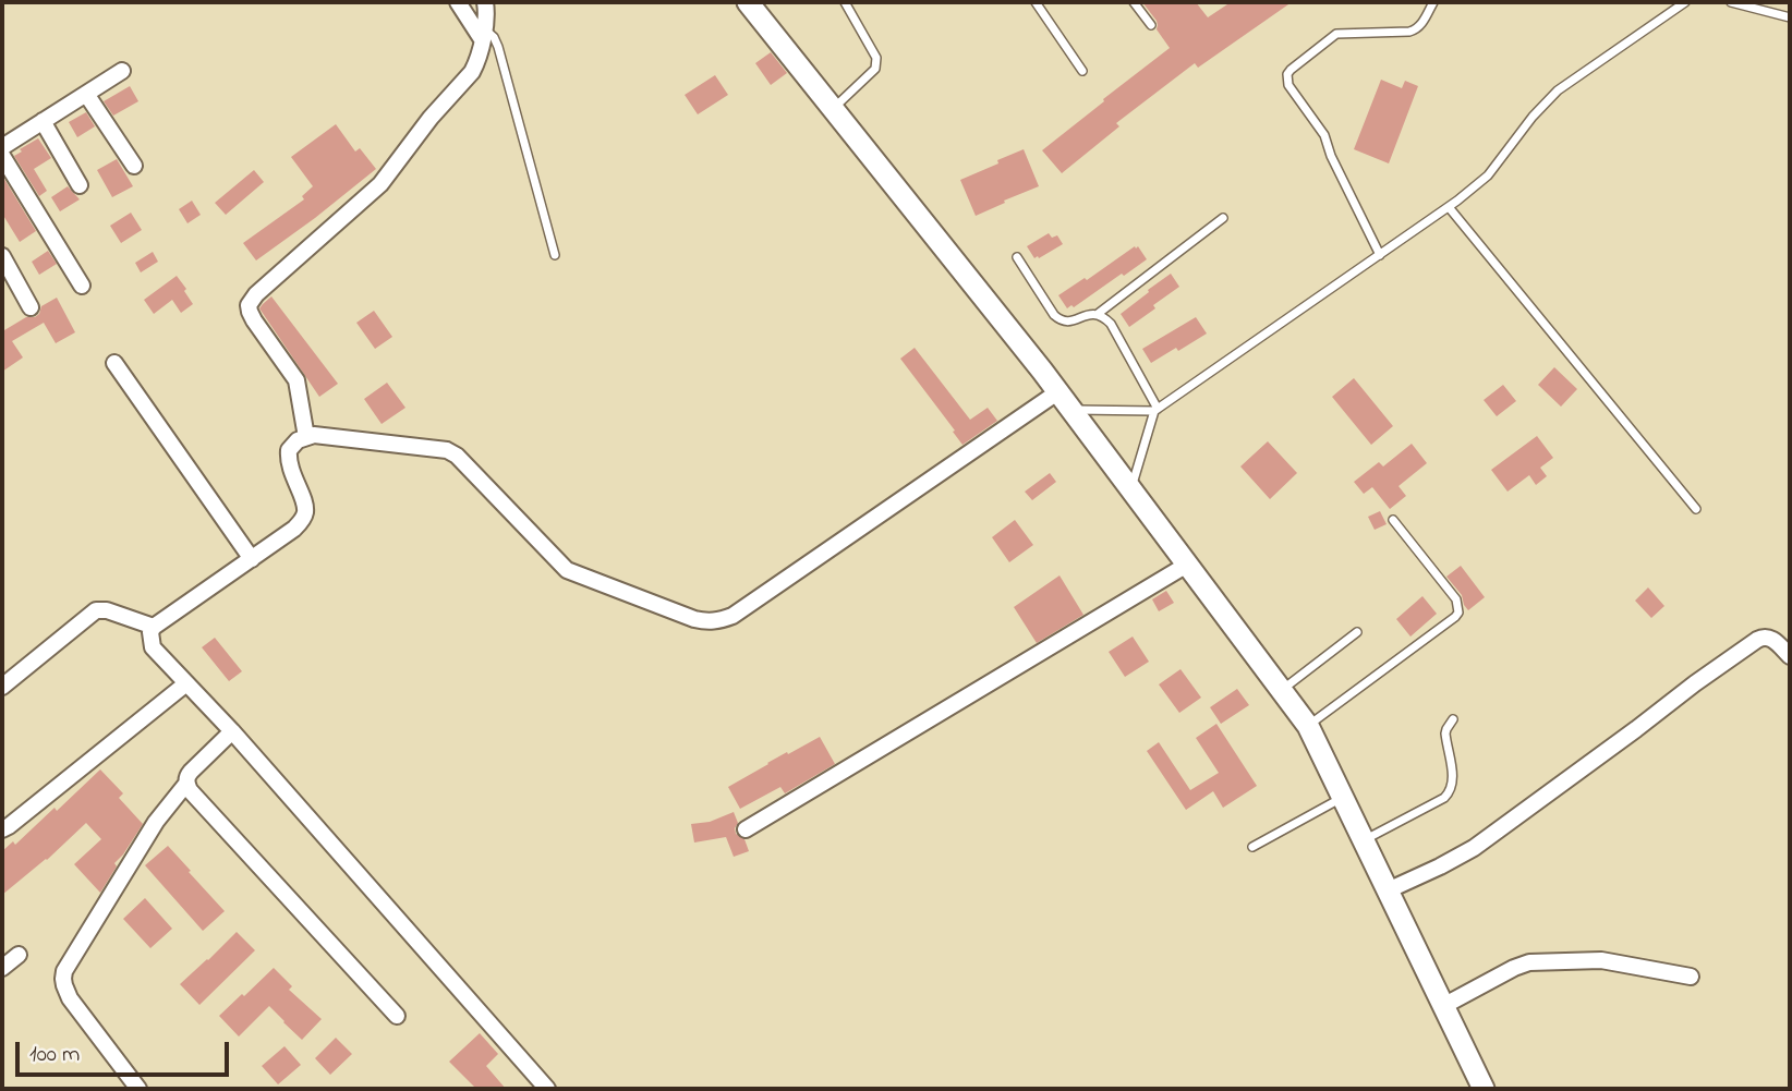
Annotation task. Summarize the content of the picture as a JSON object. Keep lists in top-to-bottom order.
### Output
{
  "scale_bar": "100 m"
}
